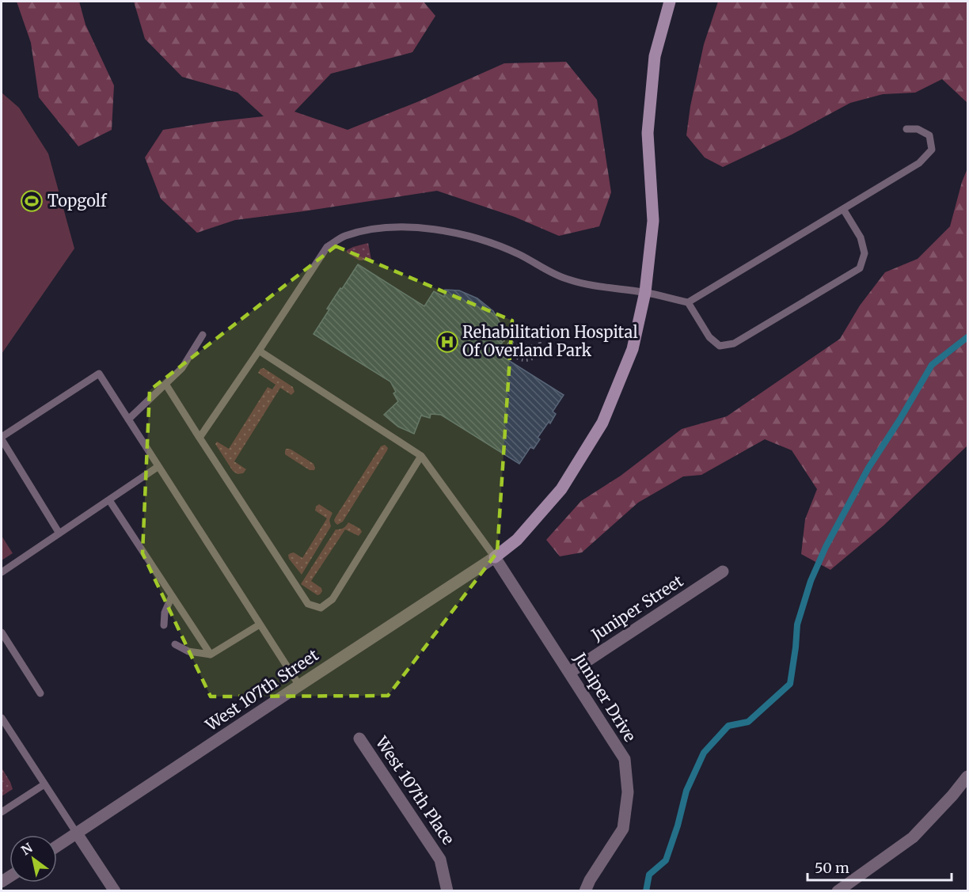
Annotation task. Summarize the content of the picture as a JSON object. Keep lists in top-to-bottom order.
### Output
{
  "streets": {
    "street": [
      "Juniper Street",
      "West 107th Street",
      "Juniper Drive",
      "West 107th Place"
    ]
  },
  "crossings": [
    ["Juniper Street", "Juniper Drive"],
    ["West 107th Street", "Juniper Drive"]
  ],
  "places": {
    "sports": ["Topgolf"],
    "hospital": ["Rehabilitation Hospital Of Overland Park"]
  },
  "scale_bar": "50 m",
  "north": "top left"
}
